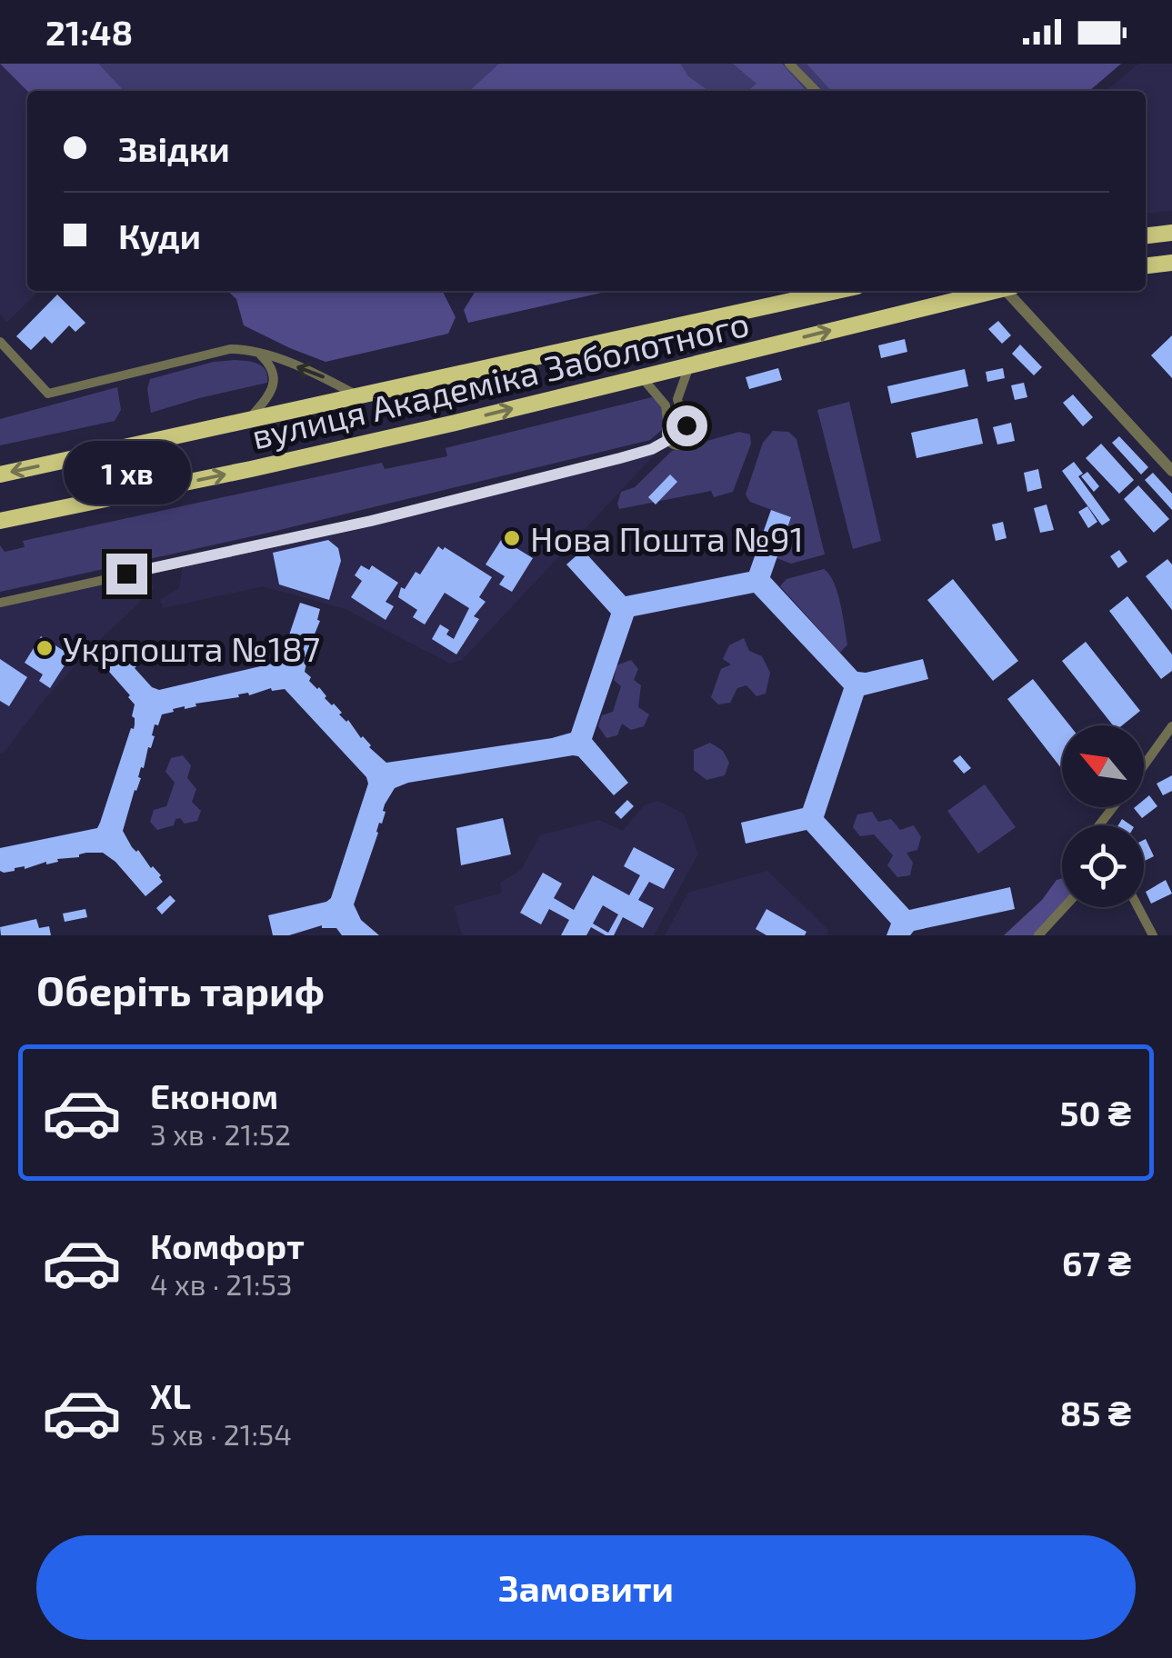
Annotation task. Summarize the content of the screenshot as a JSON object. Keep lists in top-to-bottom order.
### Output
{
  "streets": {
    "highway": ["вулиця Академіка Заболотного"]
  },
  "places": ["Нова Пошта №91", "Укрпошта №187"],
  "north": "top left",
  "page": {
    "status": "21:48",
    "banner": ["Звідки", "Куди"],
    "bubble": "1 хв",
    "heading": "Оберіть тариф",
    "list": [
      {
        "name": "Економ",
        "note": "3 хв · 21:52",
        "value": "50 ₴"
      },
      {
        "name": "Комфорт",
        "note": "4 хв · 21:53",
        "value": "67 ₴"
      },
      {
        "name": "XL",
        "note": "5 хв · 21:54",
        "value": "85 ₴"
      }
    ],
    "buttons": "Замовити"
  }
}
